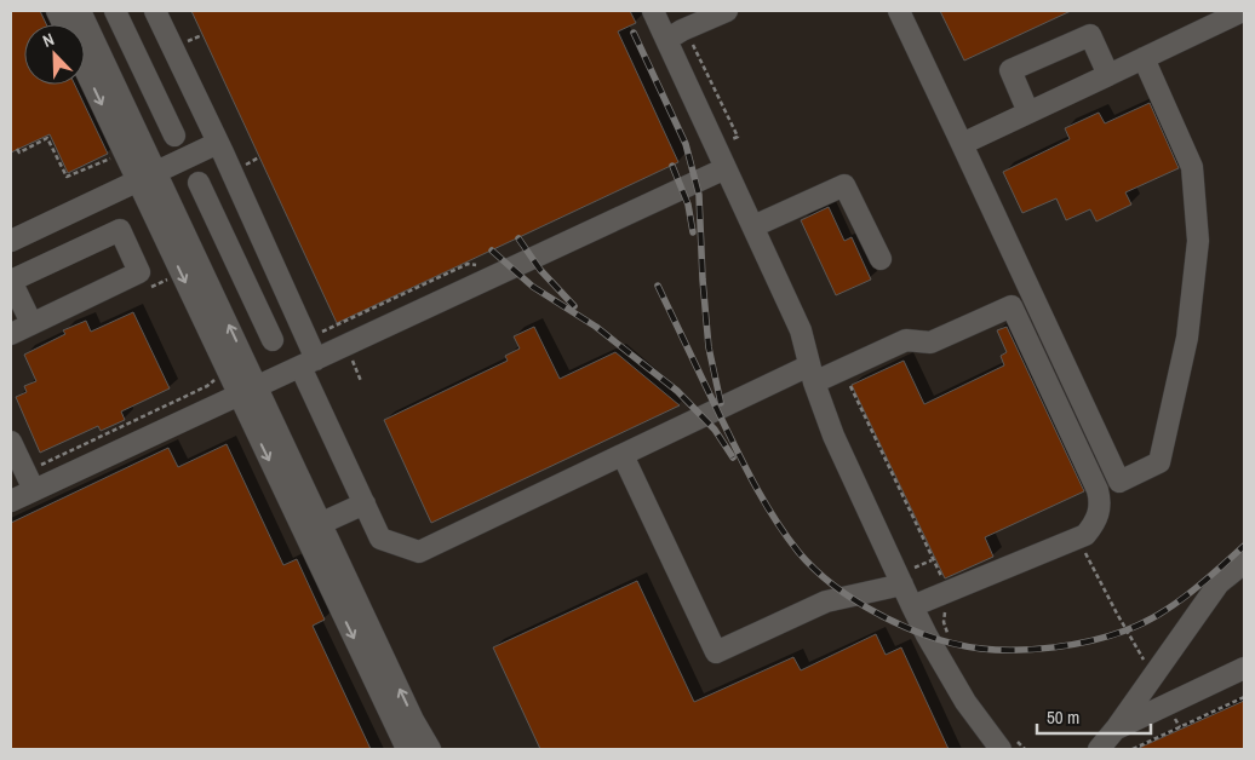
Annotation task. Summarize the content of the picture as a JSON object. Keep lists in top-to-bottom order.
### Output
{
  "scale_bar": "50 m",
  "north": "top left"
}
